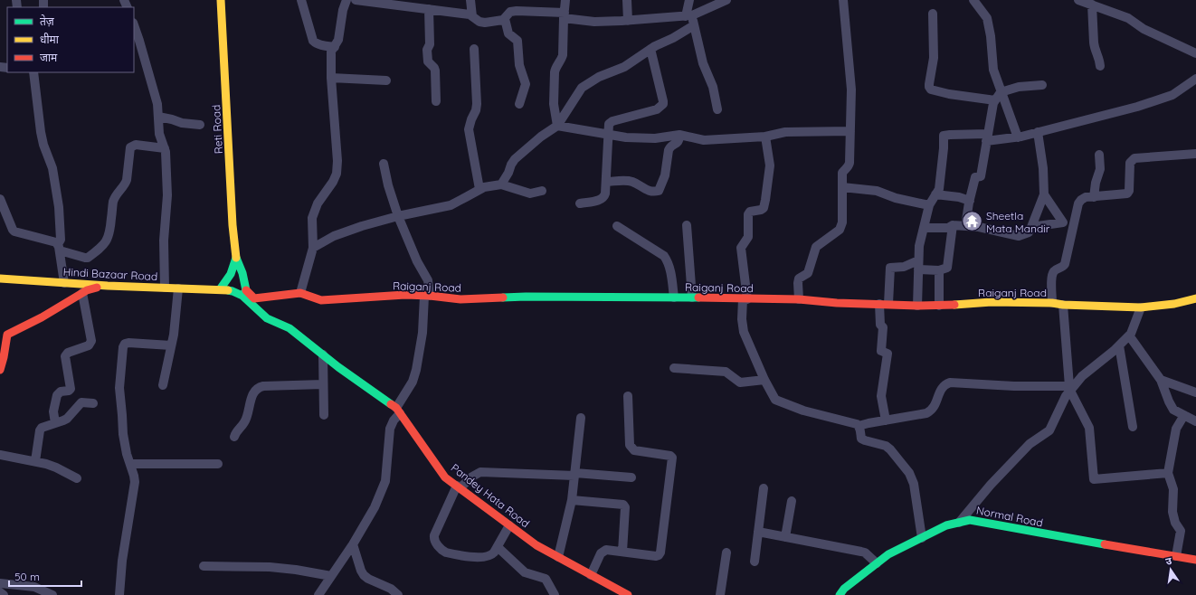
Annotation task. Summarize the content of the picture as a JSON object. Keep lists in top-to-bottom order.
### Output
{
  "streets": {
    "main road": [
      "Reti Road",
      "Hindi Bazaar Road",
      "Raiganj Road",
      "Pandey Hata Road",
      "Normal Road"
    ]
  },
  "crossings": [
    ["Hindi Bazaar Road", "Raiganj Road"],
    ["Hindi Bazaar Road", "Pandey Hata Road"],
    ["Raiganj Road", "Pandey Hata Road"]
  ],
  "places": {
    "temple": ["Sheetla Mata Mandir"]
  },
  "legend": ["तेज़", "धीमा", "जाम"],
  "scale_bar": "50 m",
  "north": "top"
}
